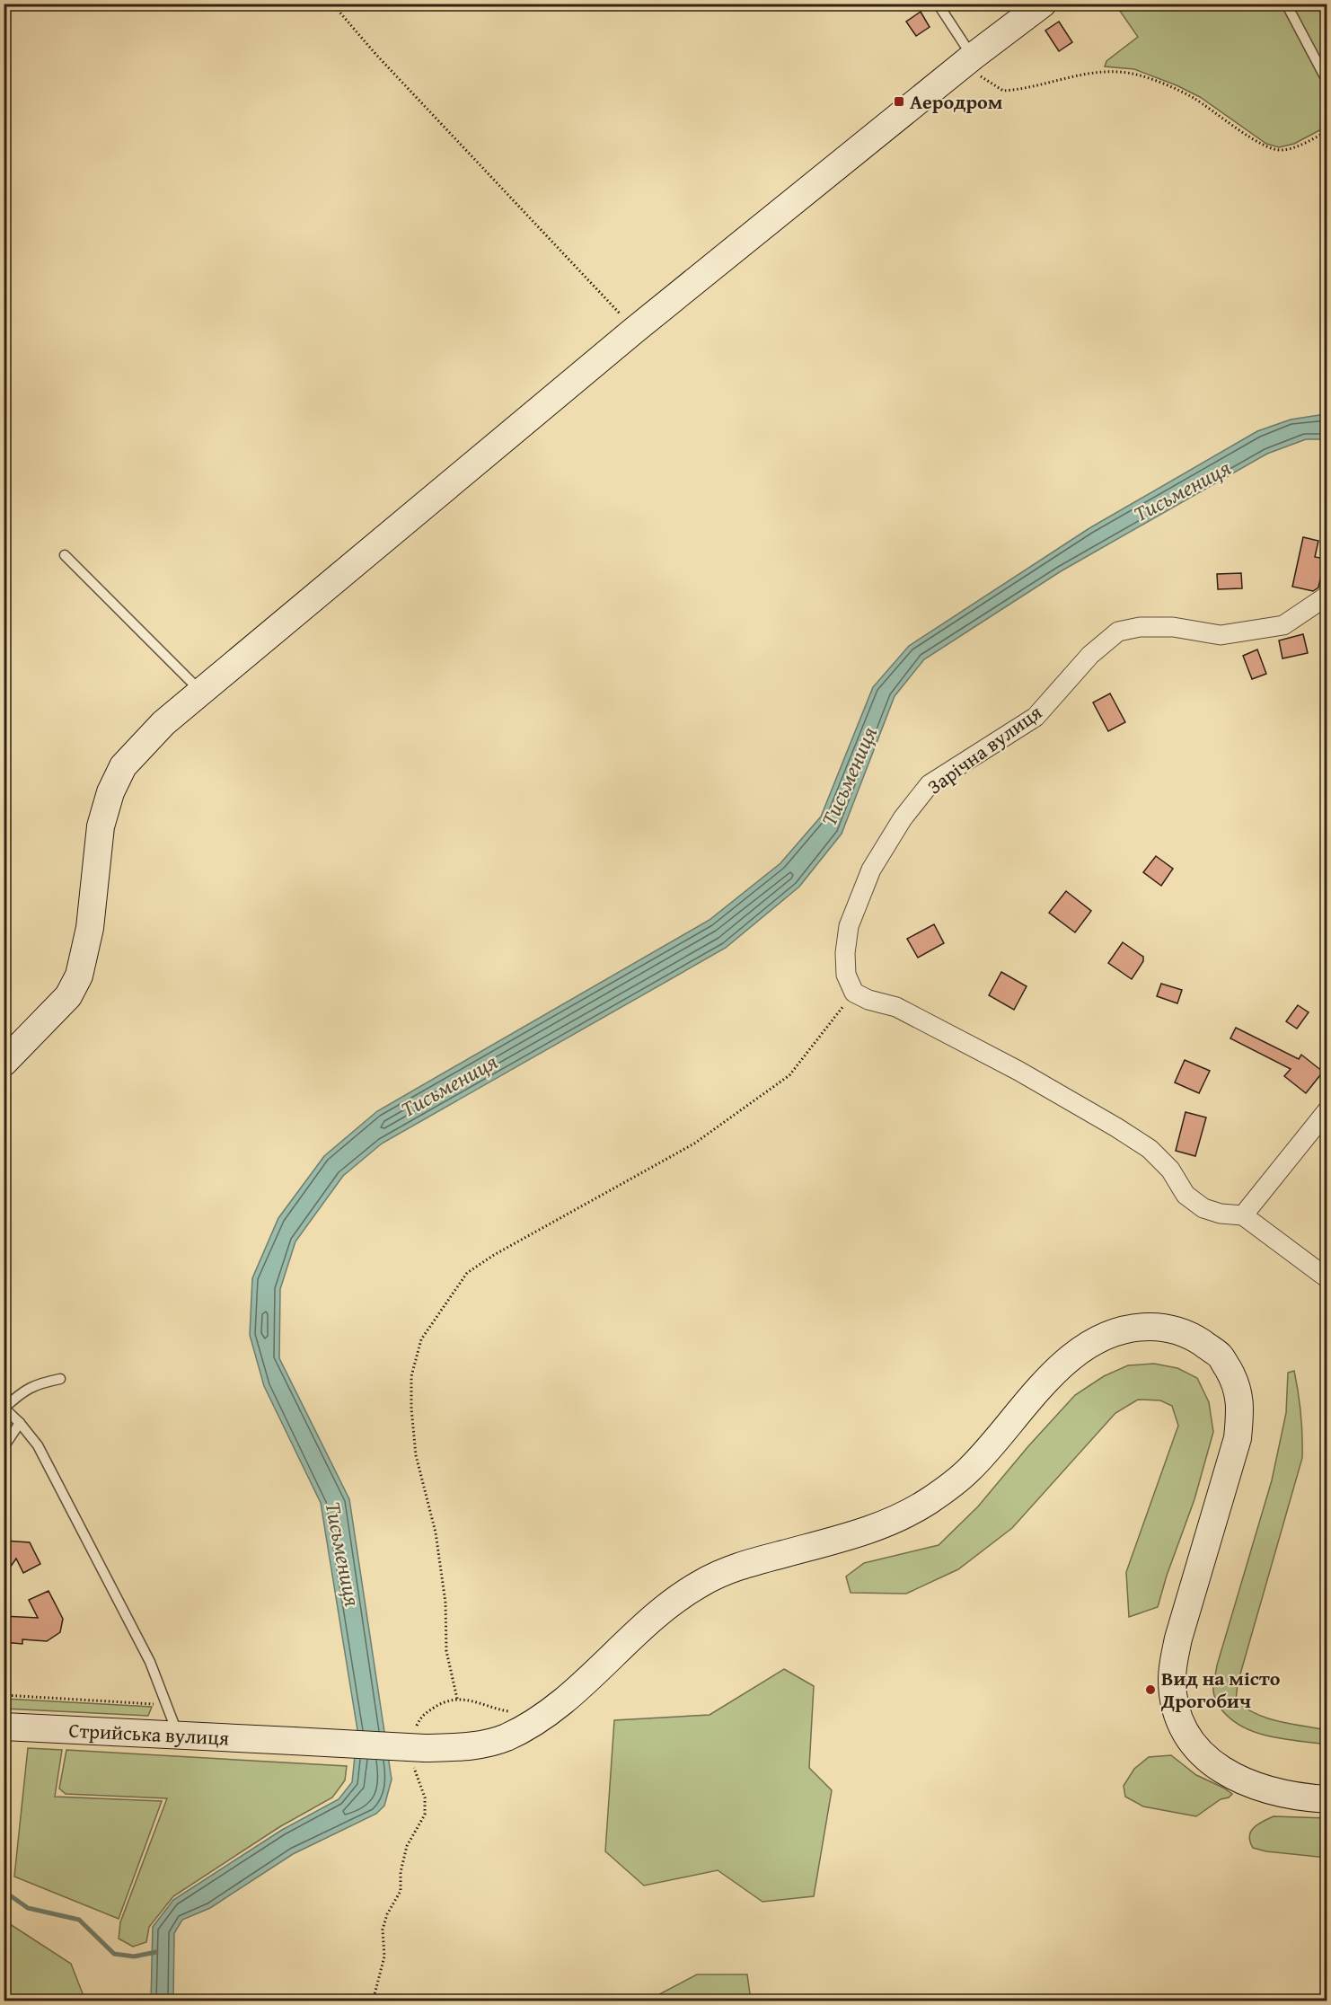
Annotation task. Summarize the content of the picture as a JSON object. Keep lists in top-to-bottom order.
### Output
{
  "streets": {
    "main road": ["Стрийська вулиця"],
    "street": ["Зарічна вулиця"]
  },
  "water": ["Тисьмениця"],
  "places": {
    "transit": ["Аеродром"],
    "other": ["Вид на місто Дрогобич"]
  }
}
